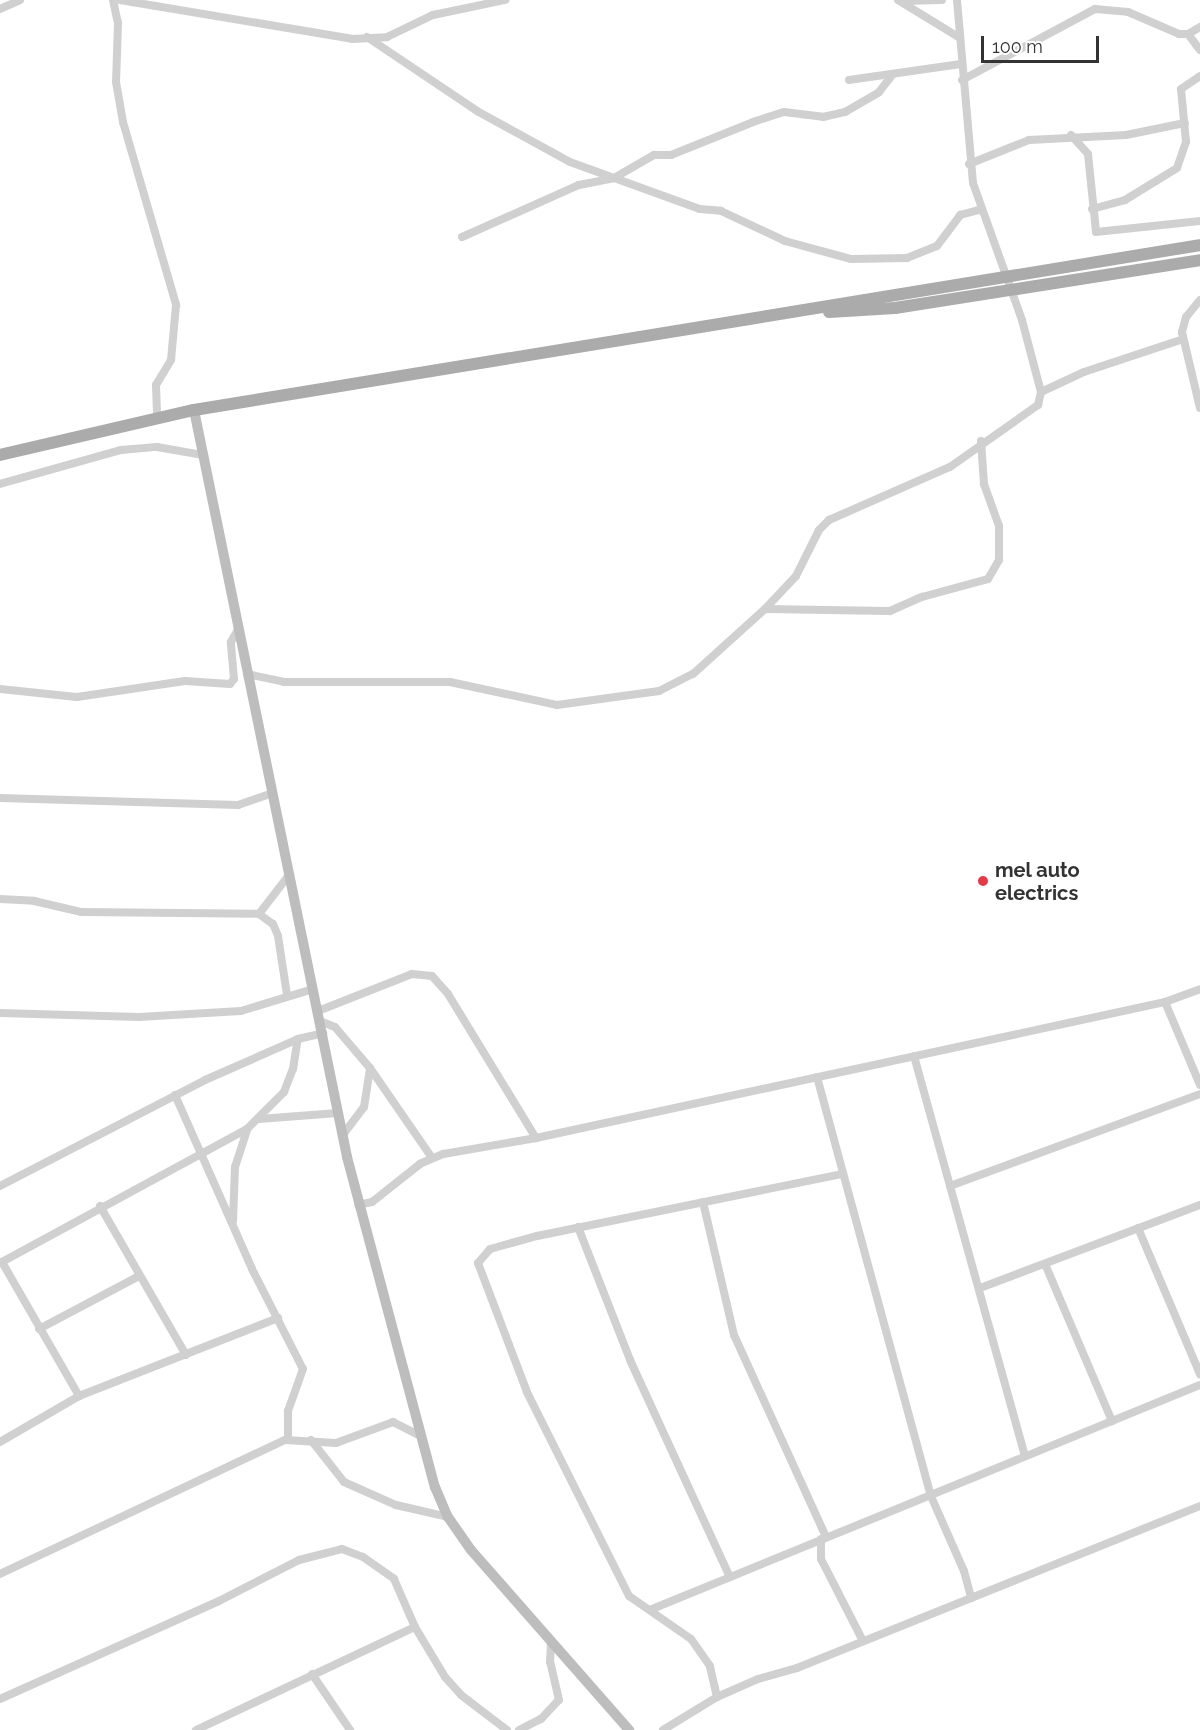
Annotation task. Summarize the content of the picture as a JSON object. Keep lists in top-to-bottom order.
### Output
{
  "places": ["mel auto electrics"],
  "scale_bar": "100 m"
}
